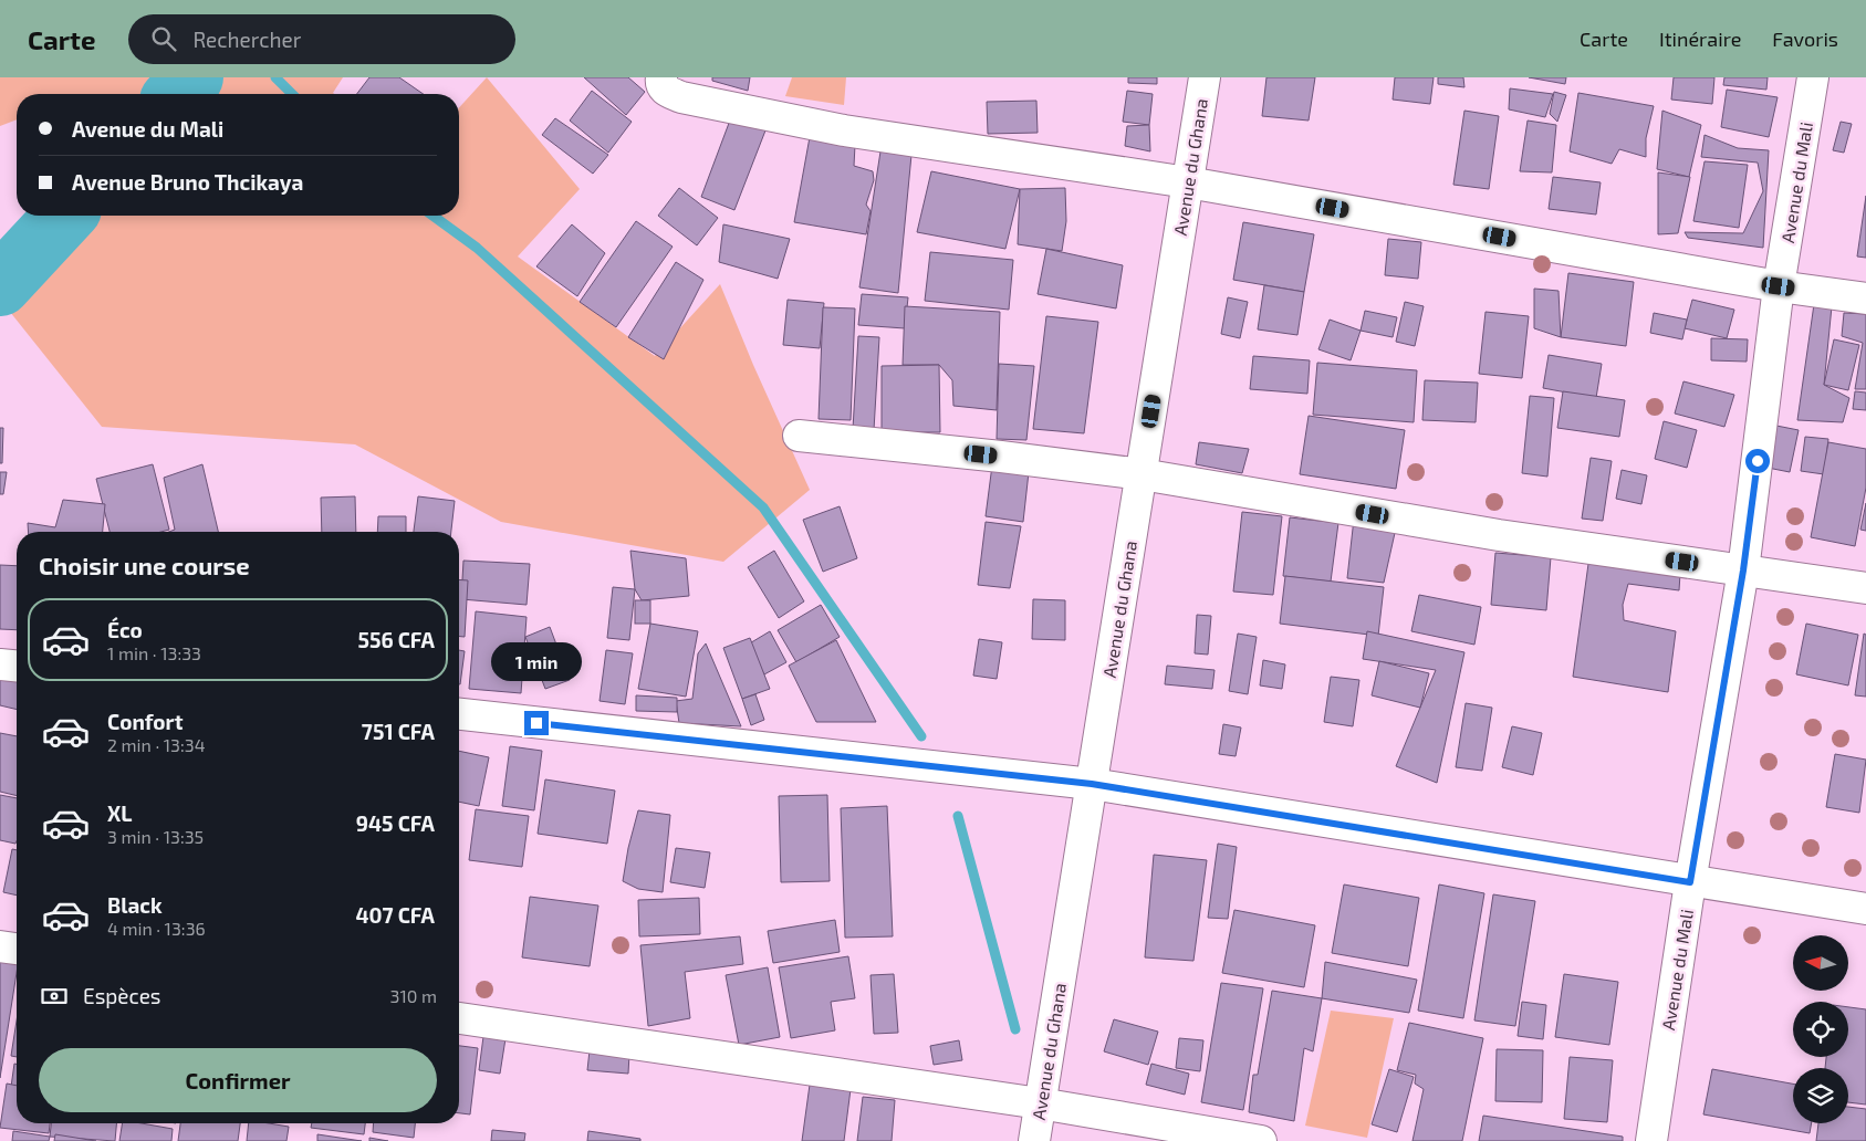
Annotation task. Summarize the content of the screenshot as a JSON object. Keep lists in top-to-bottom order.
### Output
{
  "streets": {
    "street": ["Avenue du Ghana", "Avenue du Mali"]
  },
  "north": "left",
  "page": {
    "header": "Carte",
    "search": "Rechercher",
    "nav": ["Carte", "Itinéraire", "Favoris"],
    "banner": ["Avenue du Mali", "Avenue Bruno Thcikaya"],
    "heading": "Choisir une course",
    "list": [
      {
        "name": "Éco",
        "note": "1 min · 13:33",
        "value": "556 CFA"
      },
      {
        "name": "Confort",
        "note": "2 min · 13:34",
        "value": "751 CFA"
      },
      {
        "name": "XL",
        "note": "3 min · 13:35",
        "value": "945 CFA"
      },
      {
        "name": "Black",
        "note": "4 min · 13:36",
        "value": "407 CFA"
      }
    ],
    "bubble": "1 min",
    "pay": ["Espèces", "310 m"],
    "buttons": "Confirmer"
  }
}
